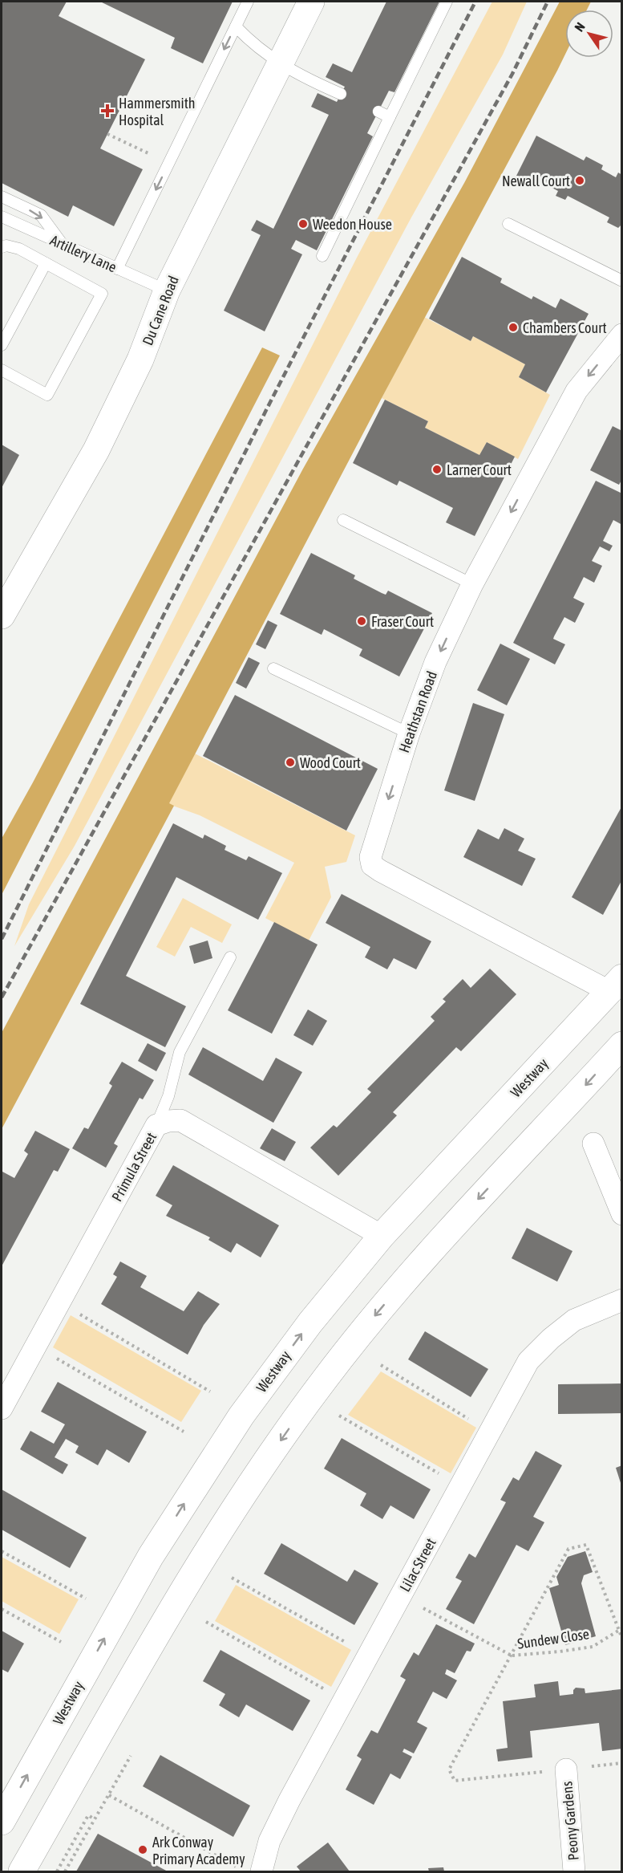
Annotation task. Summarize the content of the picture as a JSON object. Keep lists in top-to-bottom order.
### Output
{
  "streets": {
    "main road": ["Du Cane Road", "Westway"],
    "street": [
      "Heathstan Road",
      "Primula Street",
      "Lilac Street",
      "Peony Gardens"
    ],
    "lane": ["Artillery Lane"],
    "path": ["Sundew Close"]
  },
  "crossings": [
    ["Artillery Lane", "Du Cane Road"],
    ["Heathstan Road", "Westway"],
    ["Westway", "Primula Street"]
  ],
  "places": {
    "health": ["Hammersmith Hospital"],
    "other": [
      "Newall Court",
      "Weedon House",
      "Chambers Court",
      "Larner Court",
      "Fraser Court",
      "Wood Court",
      "Ark Conway Primary Academy"
    ]
  },
  "north": "top left"
}
